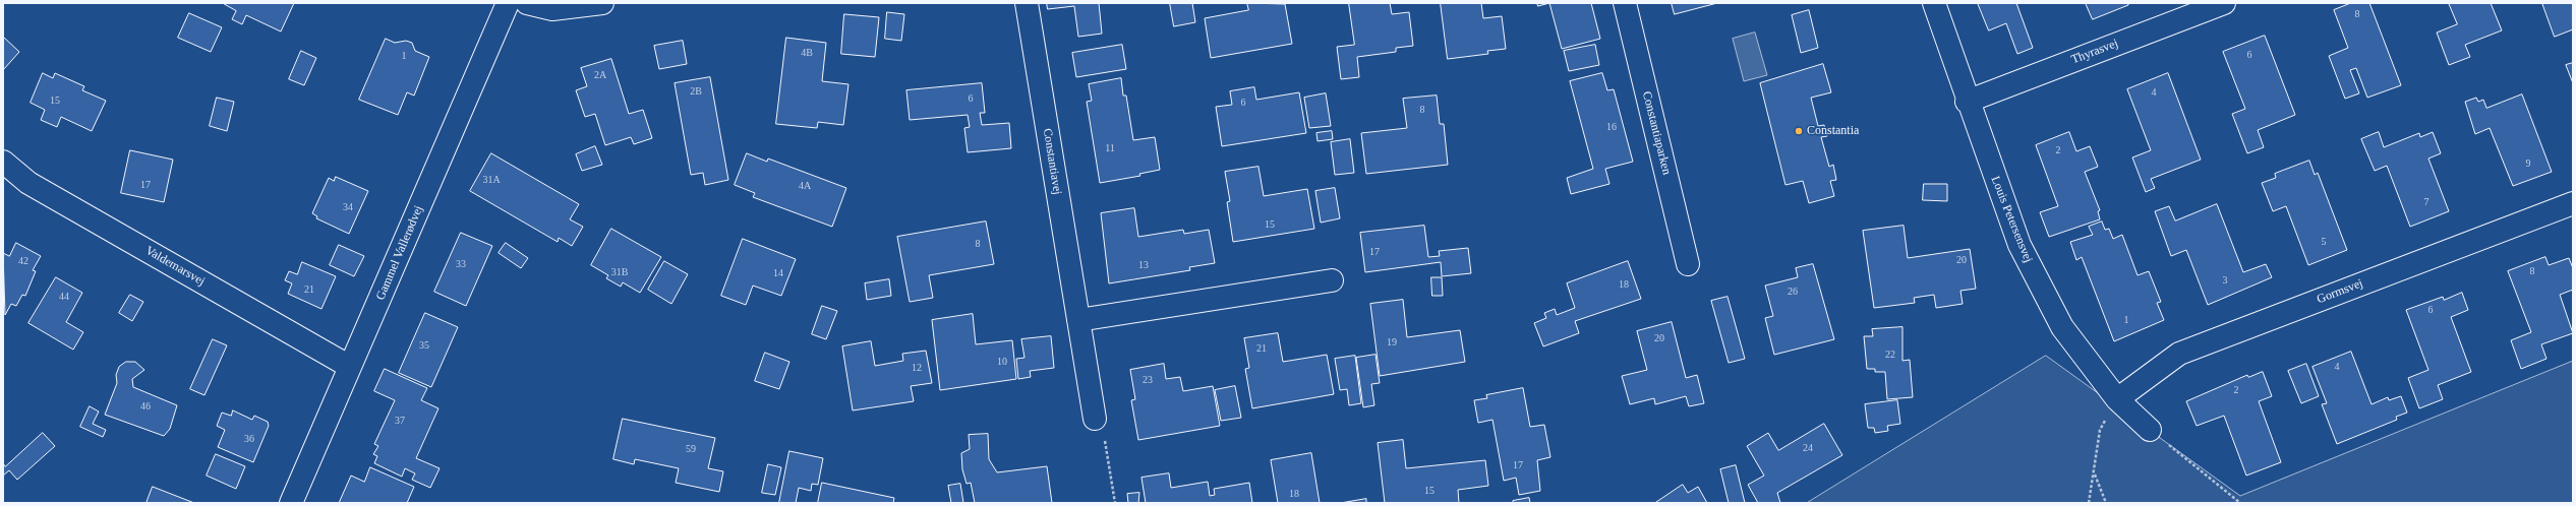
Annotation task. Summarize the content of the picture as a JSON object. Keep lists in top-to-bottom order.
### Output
{
  "streets": {
    "street": [
      "Thyrasvej",
      "Constantiaparken",
      "Constantiavej",
      "Louis Petersensvej",
      "Gammel Vallerødvej",
      "Valdemarsvej",
      "Gormsvej"
    ]
  },
  "crossings": [
    ["Thyrasvej", "Louis Petersensvej"],
    ["Louis Petersensvej", "Gormsvej"],
    ["Gammel Vallerødvej", "Valdemarsvej"]
  ],
  "places": ["Constantia"],
  "house_numbers": [
    "8",
    "4B",
    "6",
    "1",
    "2A",
    "2B",
    "4",
    "6",
    "15",
    "6",
    "8",
    "16",
    "11",
    "2",
    "9",
    "31A",
    "17",
    "4A",
    "7",
    "34",
    "15",
    "5",
    "8",
    "17",
    "20",
    "42",
    "33",
    "13",
    "8",
    "31B",
    "14",
    "3",
    "18",
    "21",
    "26",
    "44",
    "6",
    "1",
    "20",
    "19",
    "35",
    "21",
    "22",
    "10",
    "4",
    "12",
    "23",
    "2",
    "46",
    "37",
    "36",
    "24",
    "59",
    "17",
    "15",
    "18"
  ]
}
